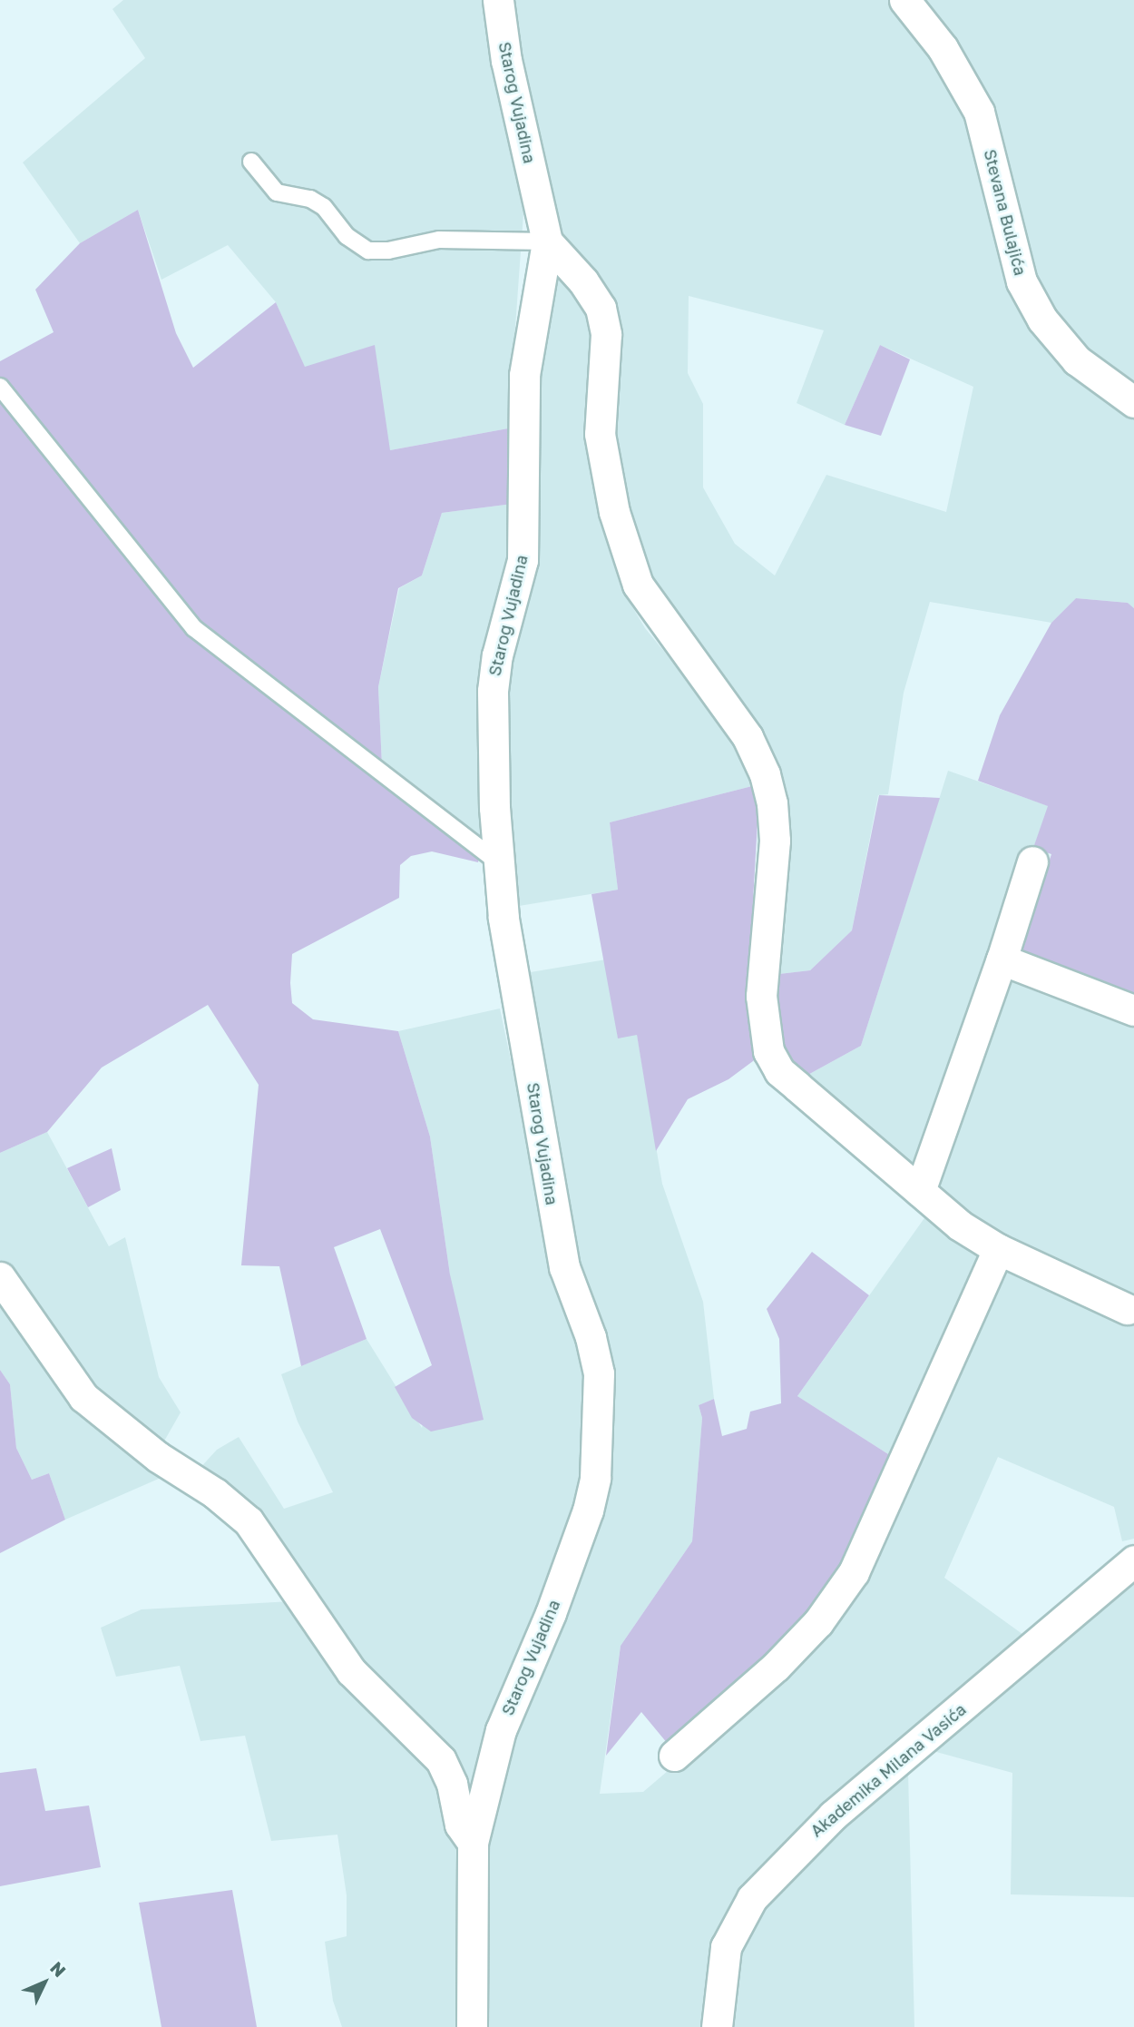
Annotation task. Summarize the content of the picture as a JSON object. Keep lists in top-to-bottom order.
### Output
{
  "streets": {
    "street": ["Starog Vujadina", "Stevana Bulajića", "Akademika Milana Vasića"]
  },
  "north": "top right"
}
